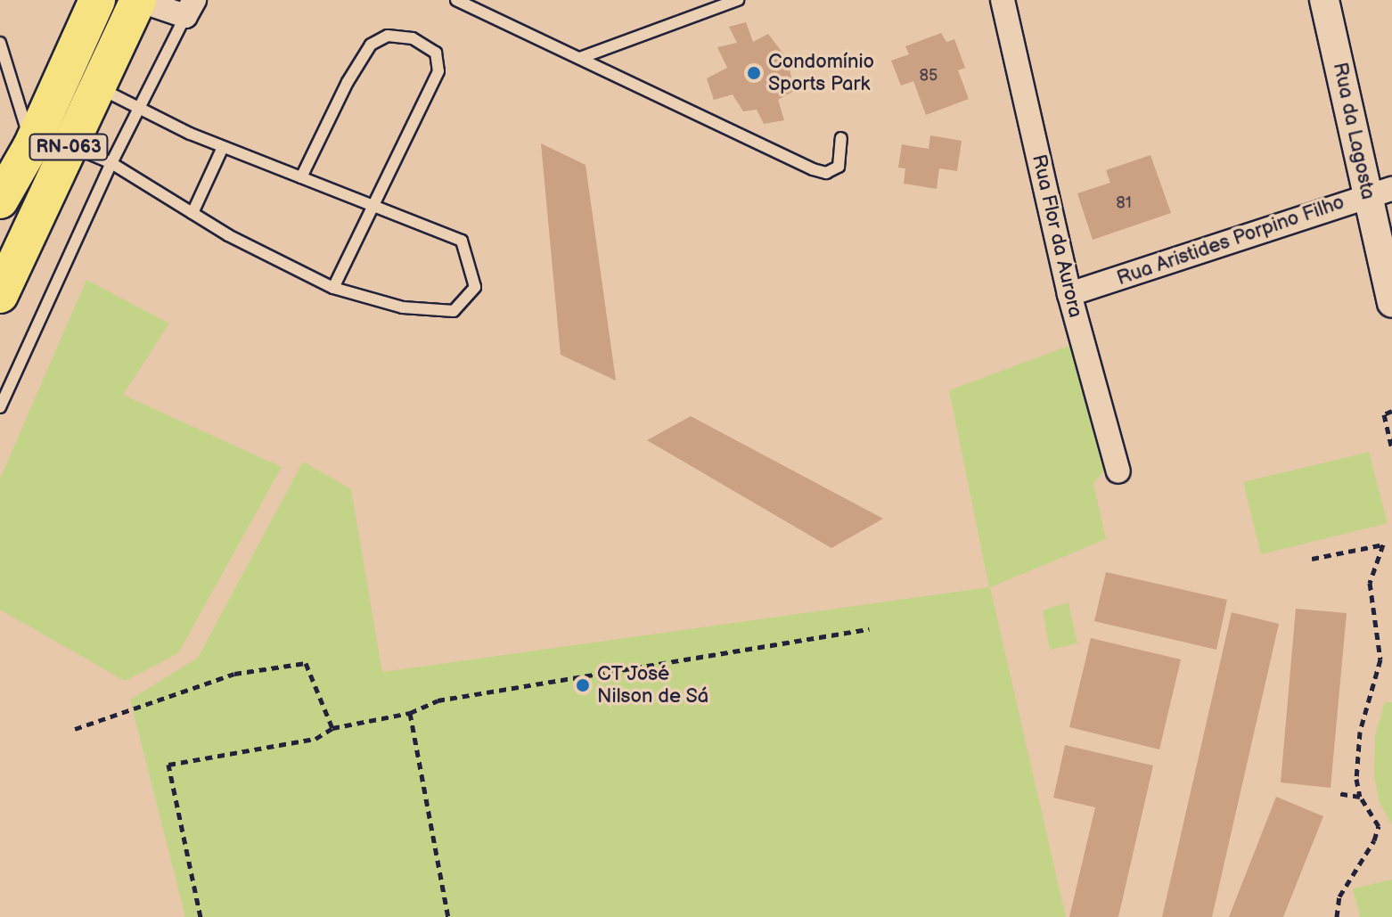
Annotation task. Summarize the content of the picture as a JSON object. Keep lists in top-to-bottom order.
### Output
{
  "streets": {
    "main road": ["RN-063"],
    "street": ["Rua da Lagosta", "Rua Flor da Aurora", "Rua Aristides Porpino Filho"]
  },
  "crossings": [
    ["Rua da Lagosta", "Rua Aristides Porpino Filho"],
    ["Rua Flor da Aurora", "Rua Aristides Porpino Filho"]
  ],
  "places": ["Condomínio Sports Park", "CT José Nilson de Sá"],
  "house_numbers": ["85", "81"]
}
